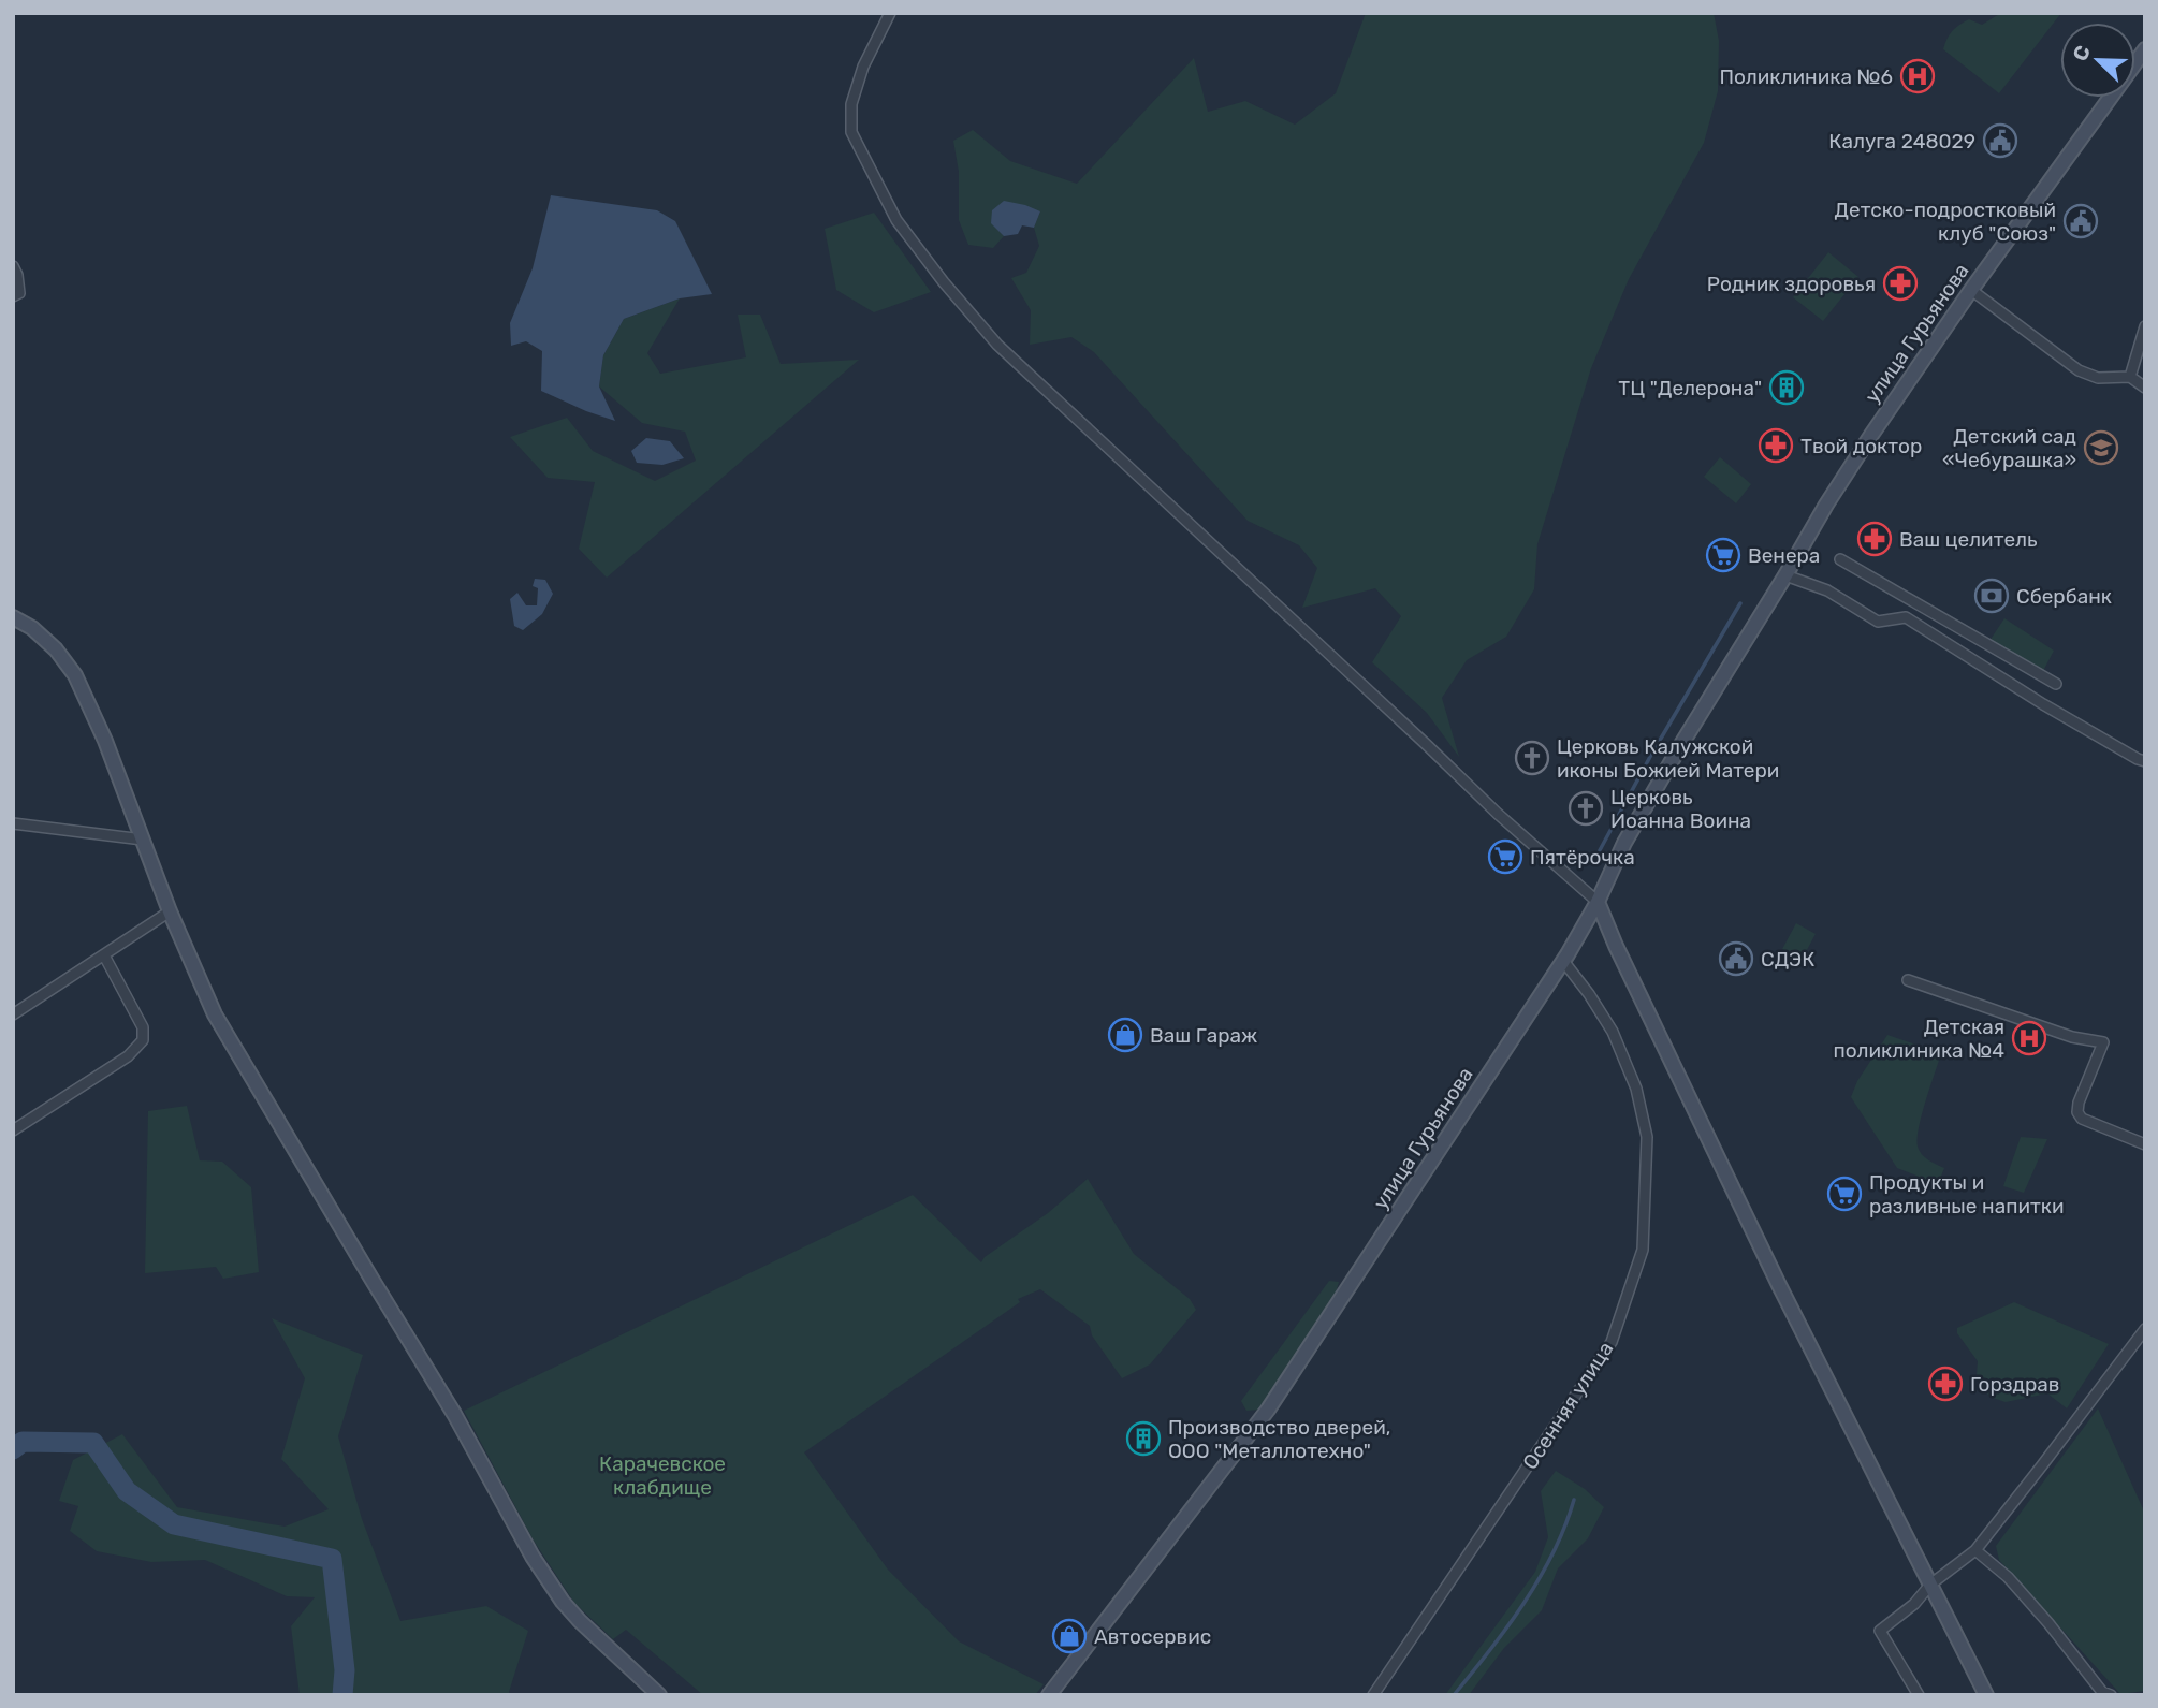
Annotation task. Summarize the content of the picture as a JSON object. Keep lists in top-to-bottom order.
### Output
{
  "streets": {
    "street": ["улица Гурьянова", "Осенняя улица"]
  },
  "crossings": [
    ["улица Гурьянова", "Осенняя улица"]
  ],
  "parks": ["Карачевское клабдище"],
  "places": {
    "hospital": ["Поликлиника №6", "Детская поликлиника №4"],
    "public building": ["Калуга 248029", "Детско-подростковый клуб \"Союз\"", "СДЭК"],
    "pharmacy": [
      "Родник здоровья",
      "Твой доктор",
      "Ваш целитель",
      "Горздрав"
    ],
    "building": ["ТЦ \"Делерона\"", "Производство дверей, ООО \"Металлотехно\""],
    "school or university": ["Детский сад «Чебурашка»"],
    "supermarket": ["Венера", "Пятёрочка", "Продукты и разливные напитки"],
    "bank": ["Сбербанк"],
    "church": ["Церковь Калужской иконы Божией Матери", "Церковь Иоанна Воина"],
    "shop": ["Ваш Гараж", "Автосервис"]
  },
  "north": "top left"
}
